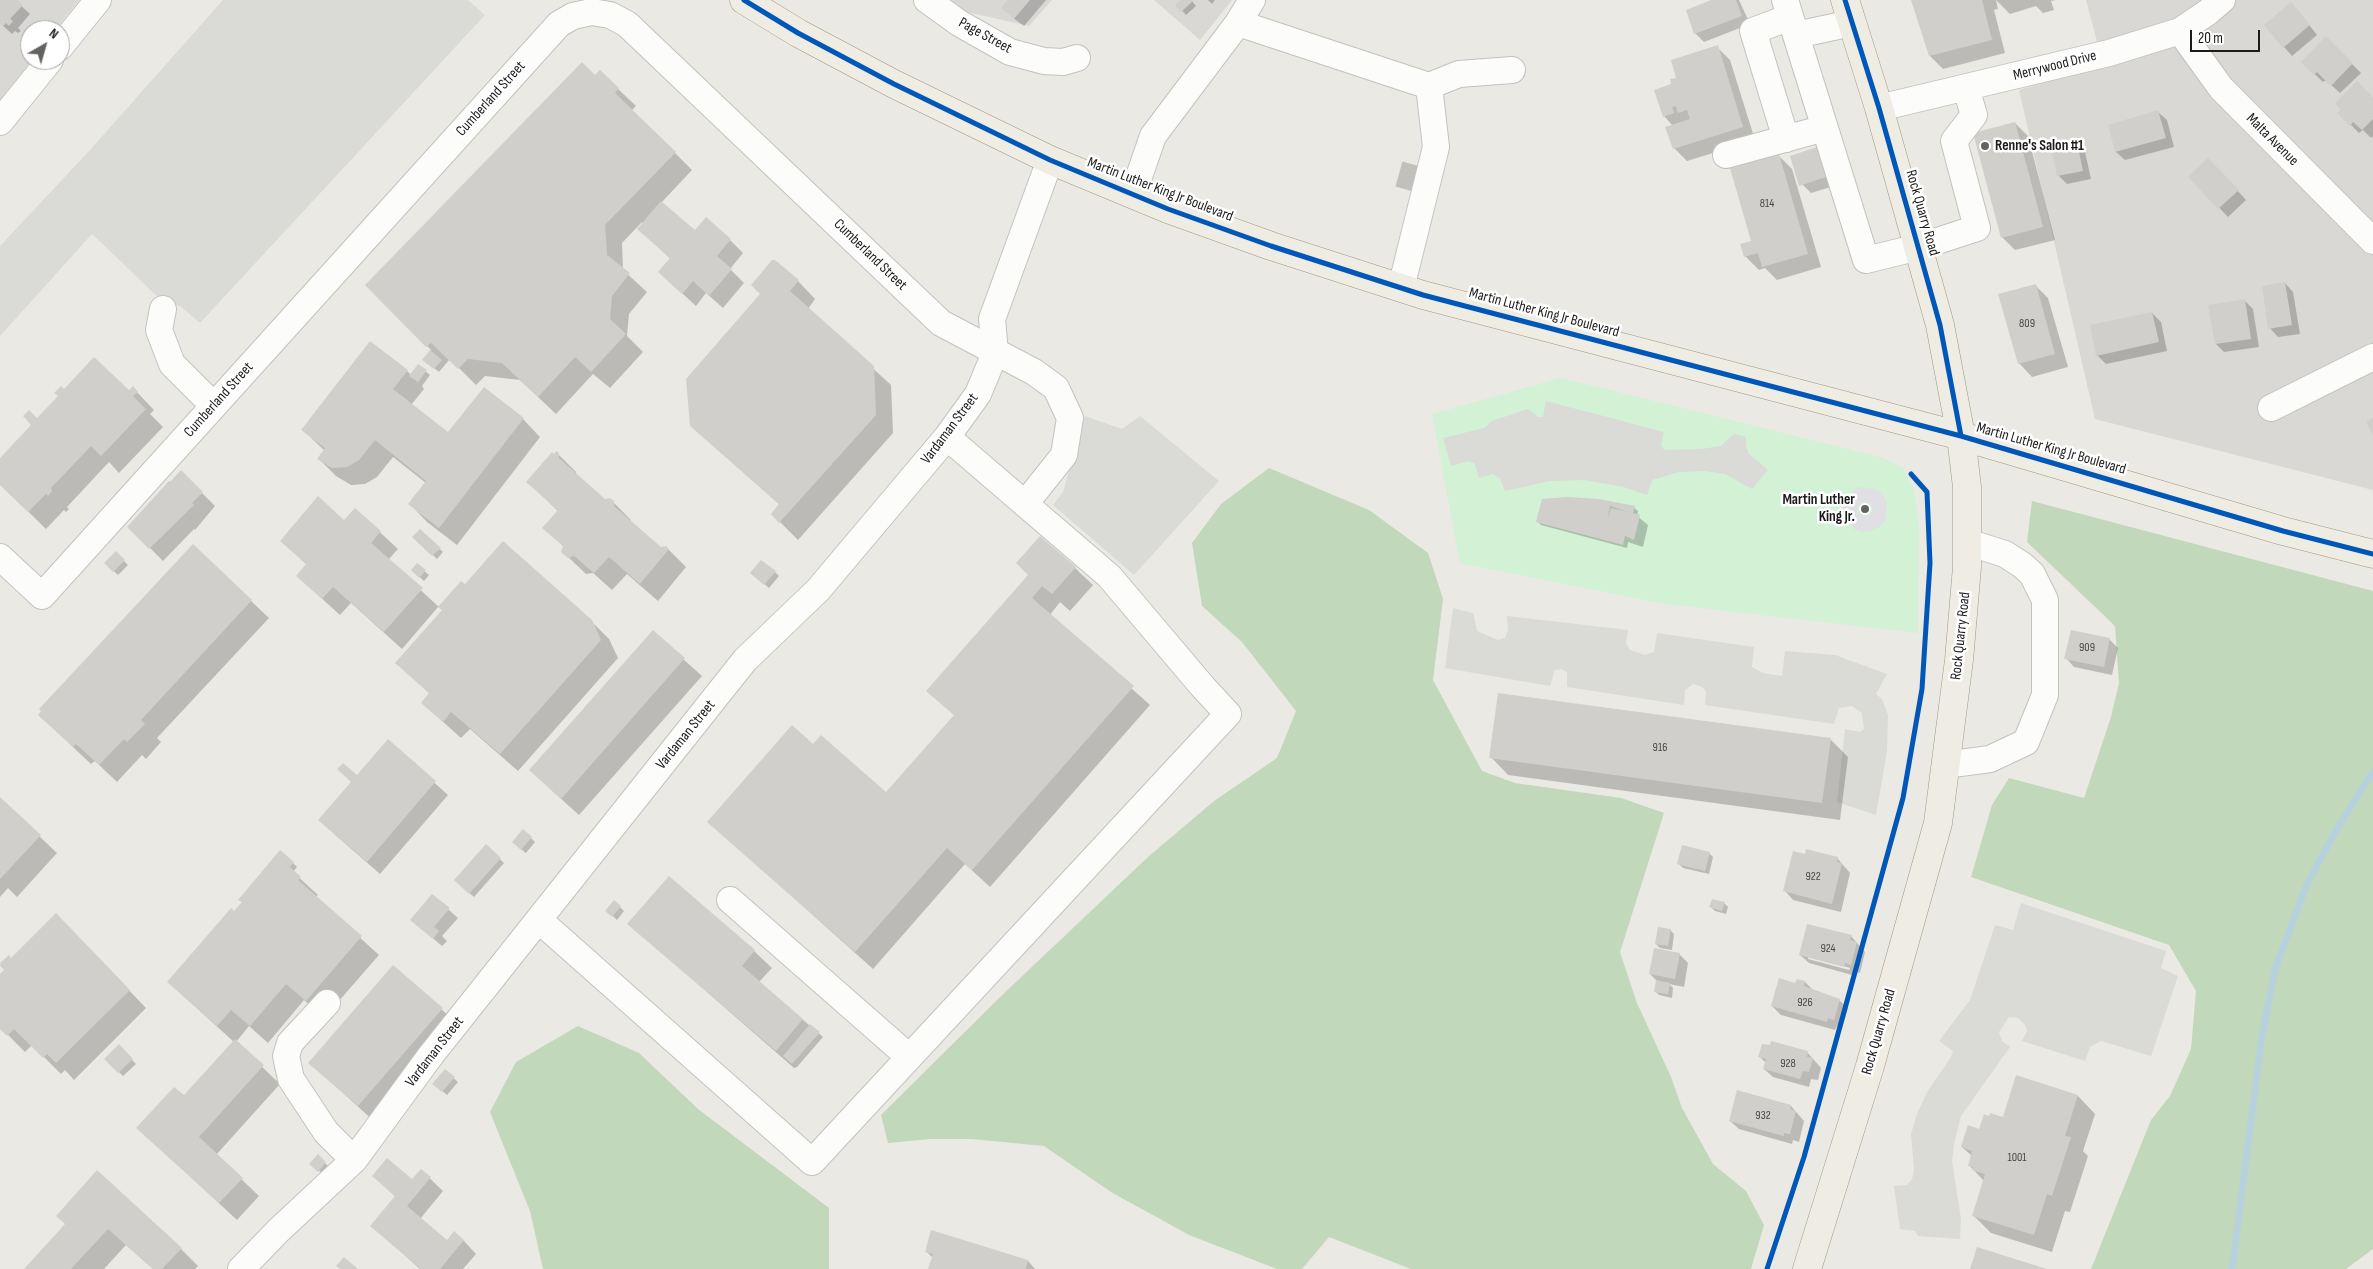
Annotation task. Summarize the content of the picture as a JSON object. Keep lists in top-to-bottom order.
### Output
{
  "streets": {
    "main road": ["Martin Luther King Jr Boulevard", "Rock Quarry Road"],
    "street": [
      "Page Street",
      "Merrywood Drive",
      "Cumberland Street",
      "Malta Avenue",
      "Vardaman Street"
    ]
  },
  "crossings": [
    ["Merrywood Drive", "Malta Avenue"],
    ["Merrywood Drive", "Rock Quarry Road"],
    ["Cumberland Street", "Vardaman Street"],
    ["Martin Luther King Jr Boulevard", "Rock Quarry Road"],
    ["Martin Luther King Jr Boulevard", "Vardaman Street"]
  ],
  "places": ["Renne's Salon #1", "Martin Luther King Jr."],
  "house_numbers": [
    "814",
    "809",
    "909",
    "916",
    "922",
    "924",
    "926",
    "928",
    "932",
    "1001"
  ],
  "scale_bar": "20 m",
  "north": "top right"
}
